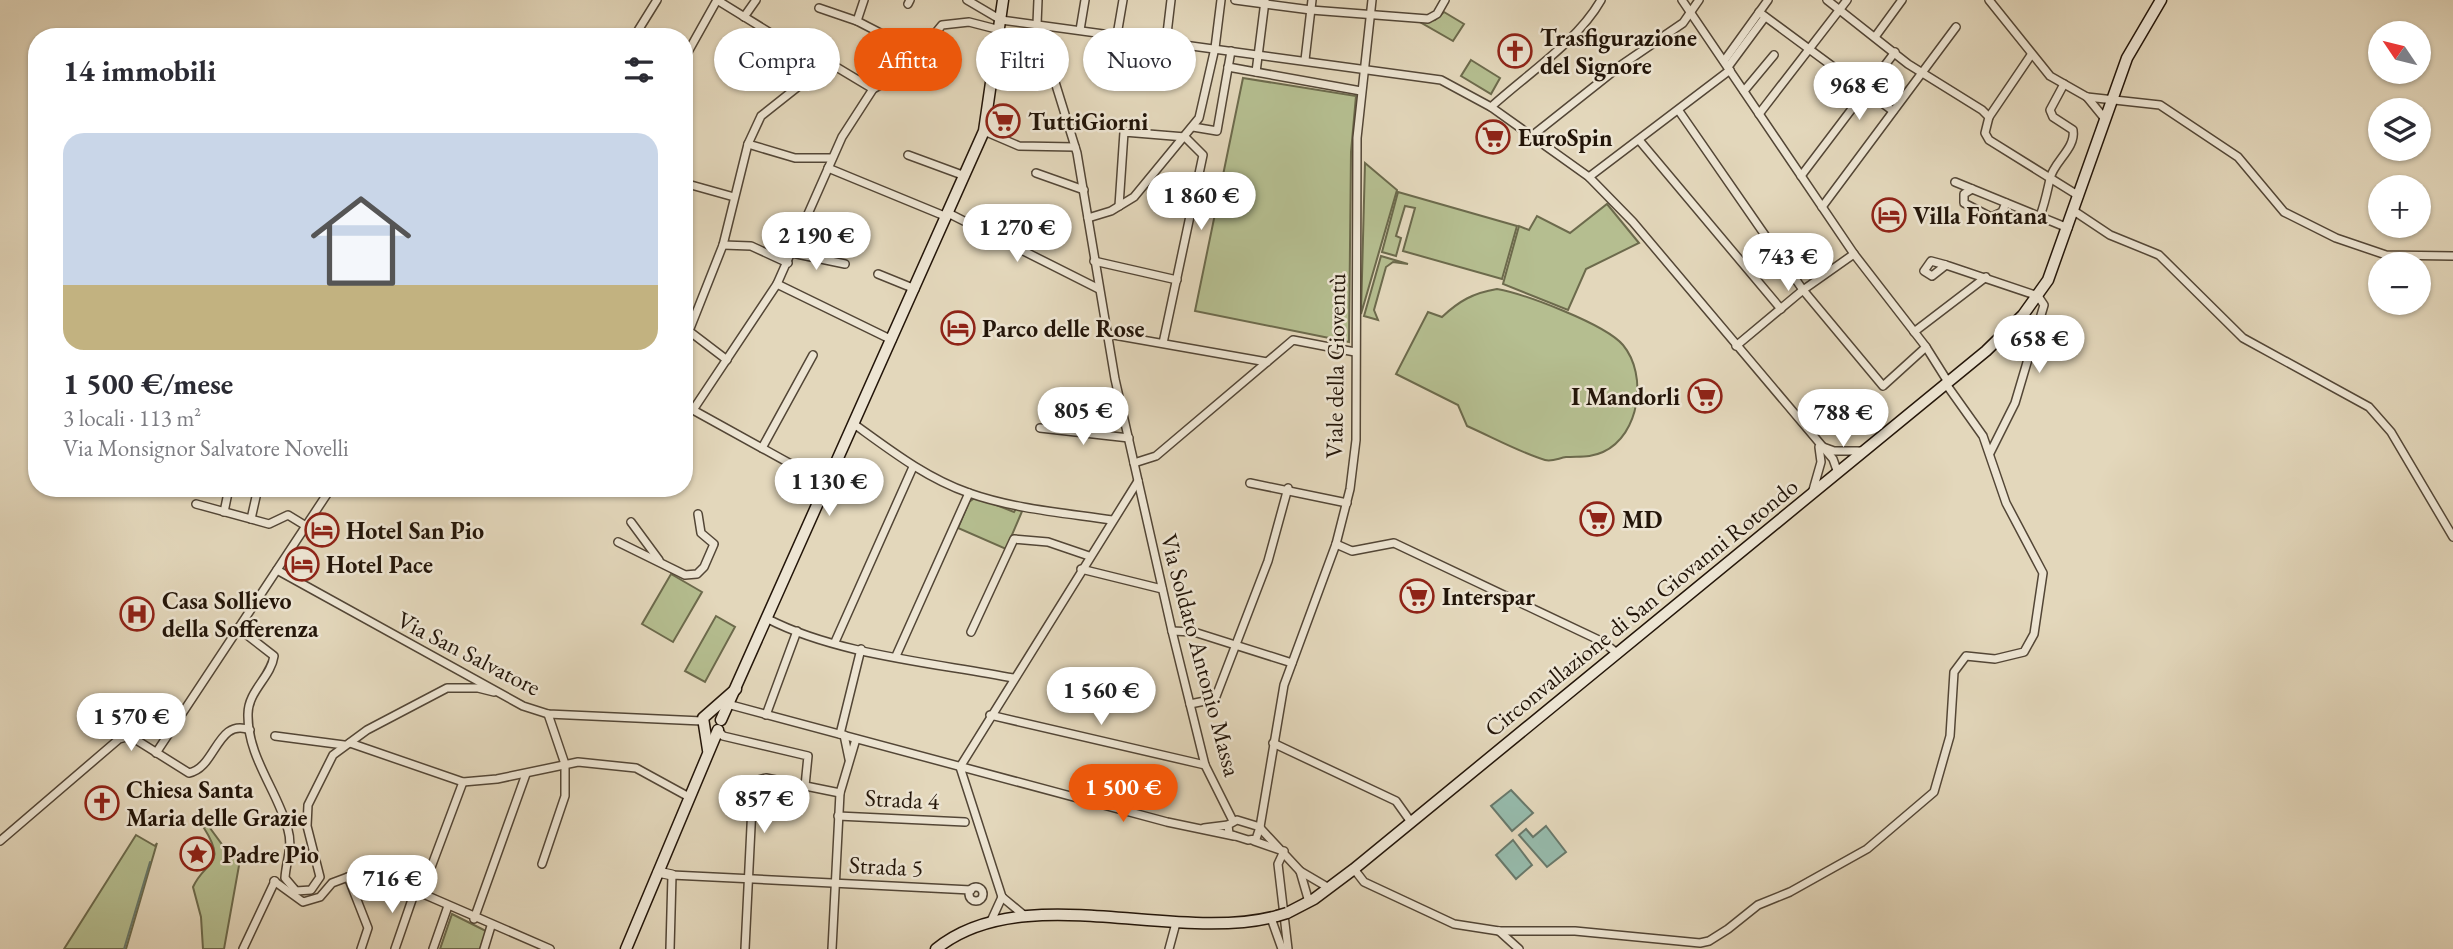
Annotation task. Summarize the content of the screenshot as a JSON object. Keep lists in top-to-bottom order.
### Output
{
  "streets": {
    "main road": ["Circonvallazione di San Giovanni Rotondo"],
    "street": [
      "Viale della Gioventù",
      "Via San Salvatore",
      "Via Soldato Antonio Massa",
      "Strada 4",
      "Strada 5"
    ]
  },
  "places": {
    "church": ["Trasfigurazione del Signore", "Chiesa Santa Maria delle Grazie"],
    "supermarket": [
      "TuttiGiorni",
      "EuroSpin",
      "I Mandorli",
      "MD",
      "Interspar"
    ],
    "hotel": [
      "Villa Fontana",
      "Parco delle Rose",
      "Hotel San Pio",
      "Hotel Pace"
    ],
    "hospital": ["Casa Sollievo della Sofferenza"],
    "place": ["Padre Pio"]
  },
  "north": "top left",
  "page": {
    "map_buttons": ["+", "−"],
    "chip": [
      "Compra",
      "Affitta",
      "Filtri",
      "Nuovo"
    ],
    "heading": "14 immobili",
    "price": [
      "968 €",
      "1 860 €",
      "1 270 €",
      "2 190 €",
      "743 €",
      "658 €",
      "805 €",
      "788 €",
      "1 130 €",
      "1 560 €",
      "1 570 €",
      "1 500 €",
      "857 €",
      "716 €"
    ],
    "list": [
      {
        "name": "1 500 €/mese",
        "note": "3 locali · 113 m² · Via Monsignor Salvatore Novelli"
      }
    ]
  }
}
